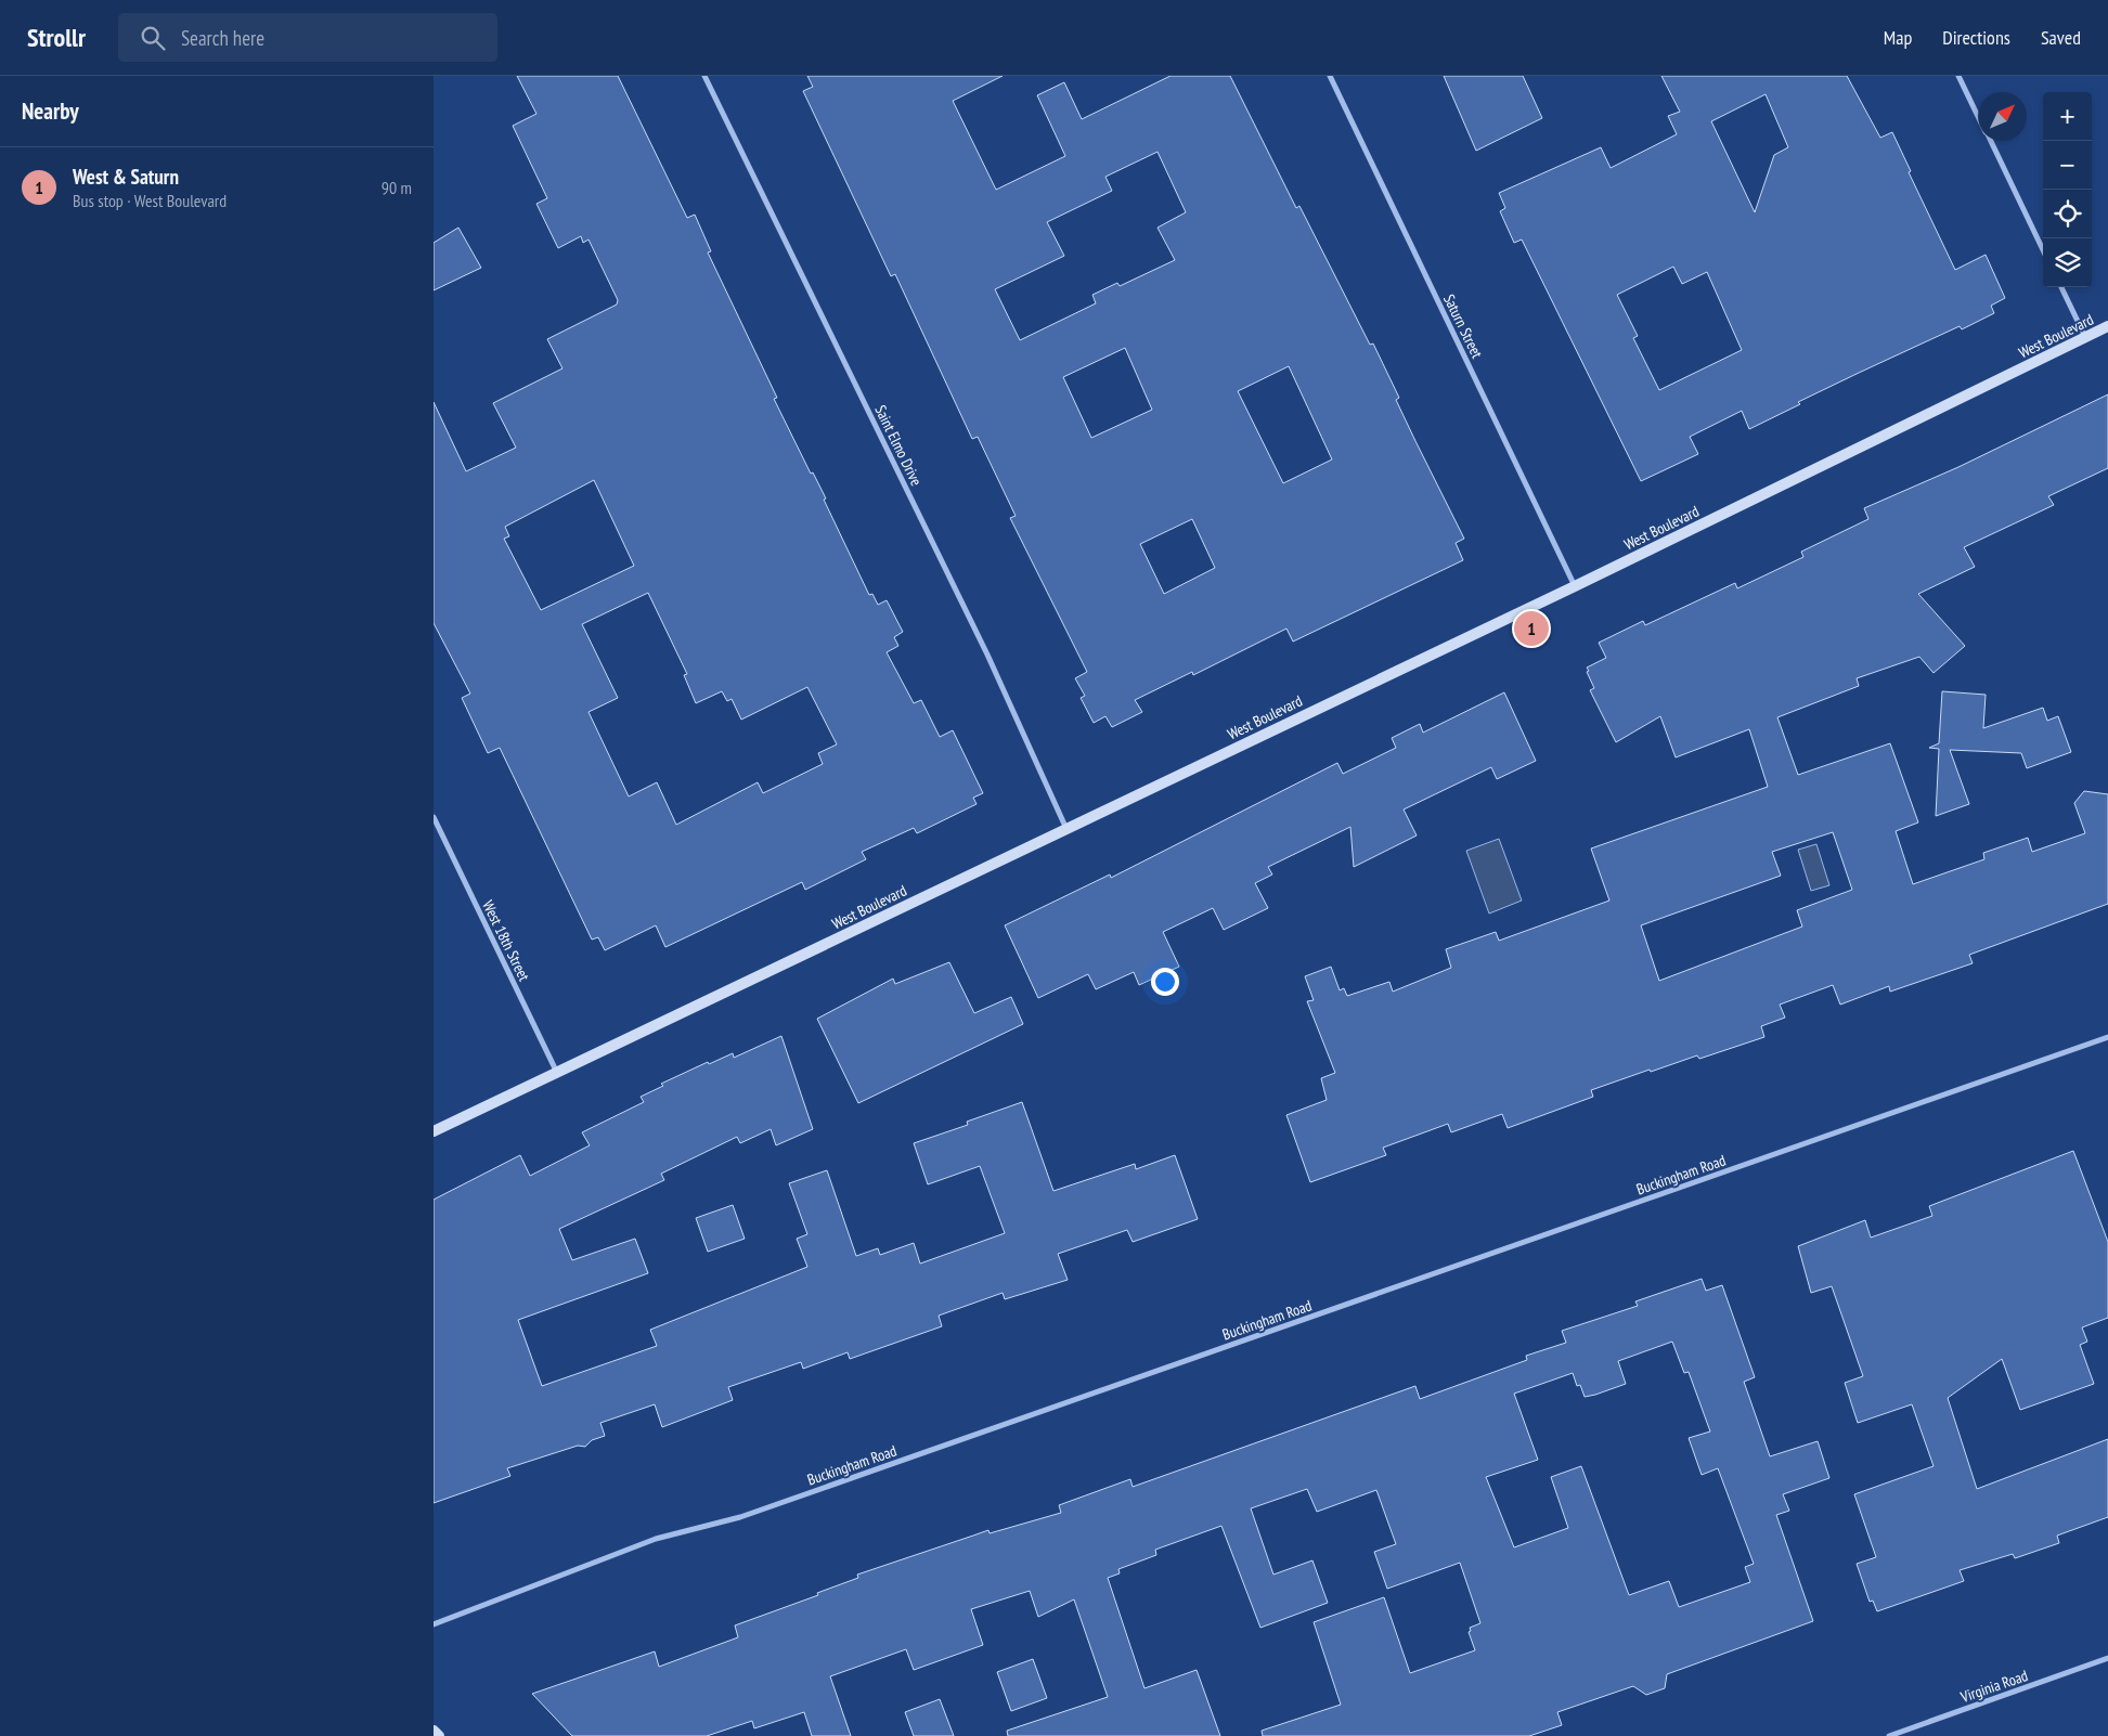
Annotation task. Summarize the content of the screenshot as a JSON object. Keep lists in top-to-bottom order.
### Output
{
  "streets": {
    "street": [
      "Saturn Street",
      "West Boulevard",
      "Saint Elmo Drive",
      "West 18th Street",
      "Buckingham Road",
      "Virginia Road"
    ]
  },
  "crossings": [
    ["Saturn Street", "West Boulevard"],
    ["West Boulevard", "Saint Elmo Drive"],
    ["West Boulevard", "West 18th Street"]
  ],
  "north": "top right",
  "page": {
    "header": "Strollr",
    "search": "Search here",
    "nav": ["Map", "Directions", "Saved"],
    "heading": "Nearby",
    "map_buttons": ["+", "−"],
    "list": [
      {
        "mark": "1",
        "name": "West & Saturn",
        "note": "Bus stop · West Boulevard",
        "value": "90 m"
      }
    ],
    "pins": "1"
  }
}
